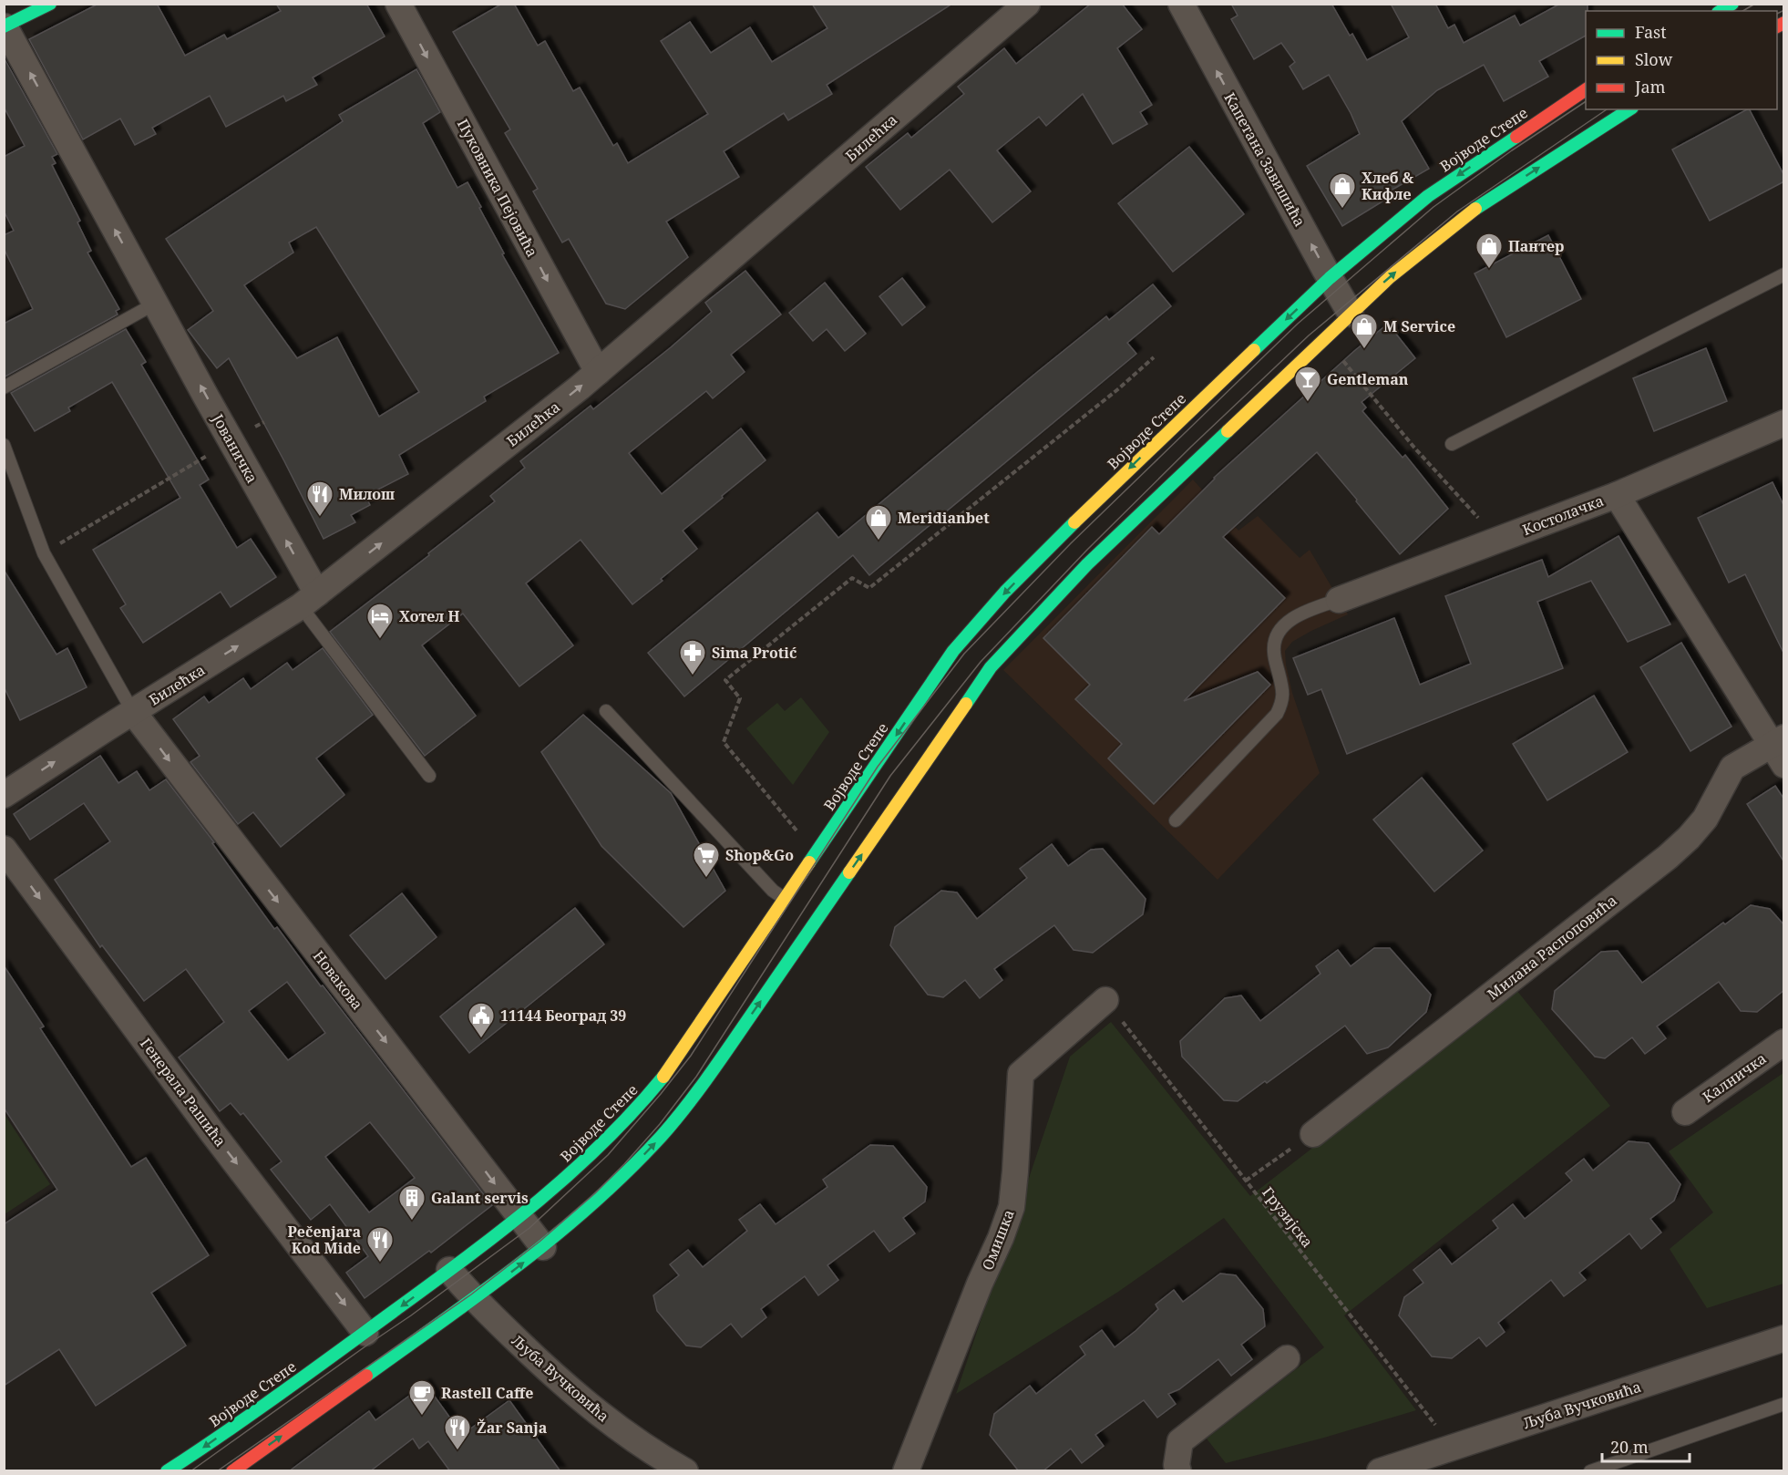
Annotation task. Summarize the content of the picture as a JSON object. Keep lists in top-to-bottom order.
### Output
{
  "streets": {
    "main road": ["Војводе Степе"],
    "street": [
      "Билећка",
      "Капетана Завишића",
      "Пуковника Пејовића",
      "Јованичка",
      "Костолачка",
      "Милана Распоповића",
      "Новакова",
      "Калничка",
      "Генерала Рашића",
      "Омишка",
      "Љуба Вучковића"
    ],
    "path": ["Грузијска"]
  },
  "crossings": [
    ["Билећка", "Пуковника Пејовића"],
    ["Билећка", "Јованичка"],
    ["Билећка", "Новакова"],
    ["Војводе Степе", "Капетана Завишића"],
    ["Војводе Степе", "Новакова"],
    ["Војводе Степе", "Генерала Рашића"],
    ["Војводе Степе", "Љуба Вучковића"],
    ["Костолачка", "Милана Распоповића"],
    ["Грузијска", "Омишка"],
    ["Грузијска", "Љуба Вучковића"]
  ],
  "one_way": [
    "Билећка",
    "Капетана Завишића",
    "Пуковника Пејовића",
    "Јованичка",
    "Новакова",
    "Генерала Рашића"
  ],
  "places": {
    "shop": [
      "Хлеб & Кифле",
      "Пантер",
      "M Service",
      "Meridianbet"
    ],
    "bar": ["Gentleman"],
    "restaurant": ["Милош", "Pečenjara Kod Mide", "Žar Sanja"],
    "hotel": ["Хотел Н"],
    "pharmacy": ["Sima Protić"],
    "supermarket": ["Shop&Go"],
    "public building": ["11144 Београд 39"],
    "building": ["Galant servis"],
    "cafe": ["Rastell Caffe"]
  },
  "legend": ["Fast", "Slow", "Jam"],
  "scale_bar": "20 m"
}
